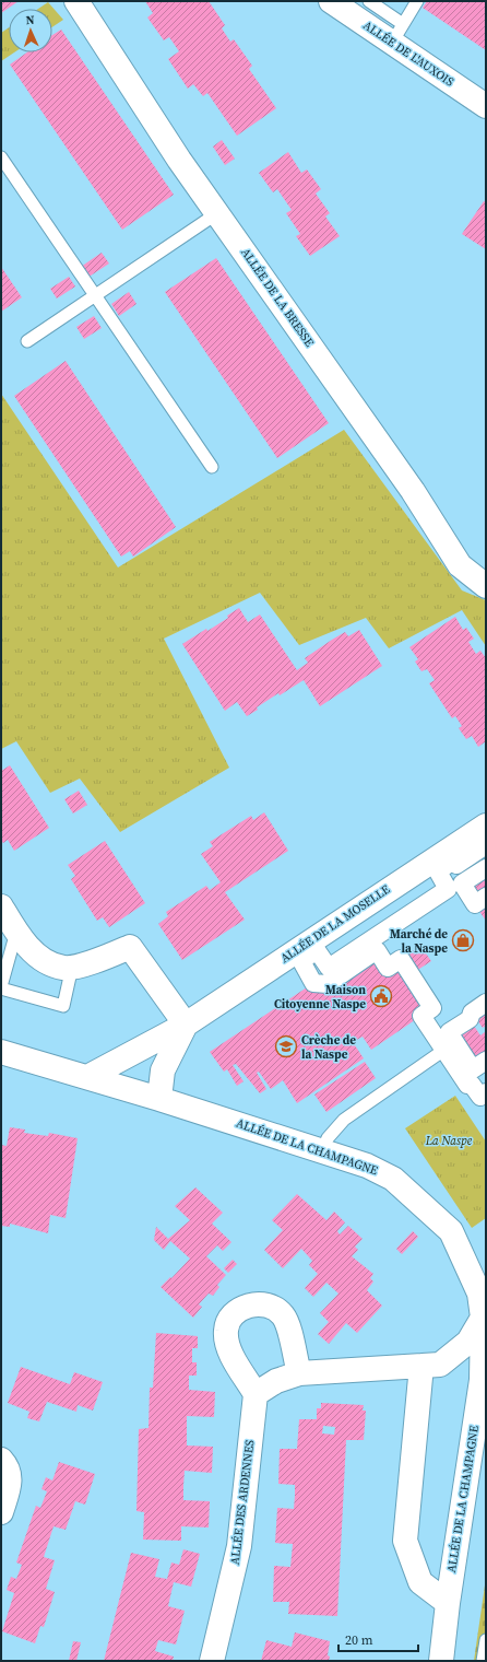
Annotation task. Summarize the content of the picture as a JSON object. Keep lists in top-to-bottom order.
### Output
{
  "streets": {
    "street": [
      "ALLÉE DE L'AUXOIS",
      "ALLÉE DE LA BRESSE",
      "ALLÉE DE LA MOSELLE",
      "ALLÉE DE LA CHAMPAGNE",
      "ALLÉE DES ARDENNES"
    ]
  },
  "crossings": [
    ["ALLÉE DE LA MOSELLE", "ALLÉE DE LA CHAMPAGNE"]
  ],
  "parks": ["La Naspe"],
  "places": {
    "shop": ["Marché de la Naspe"],
    "public building": ["Maison Citoyenne Naspe"],
    "school or university": ["Crèche de la Naspe"]
  },
  "scale_bar": "20 m",
  "north": "top"
}
